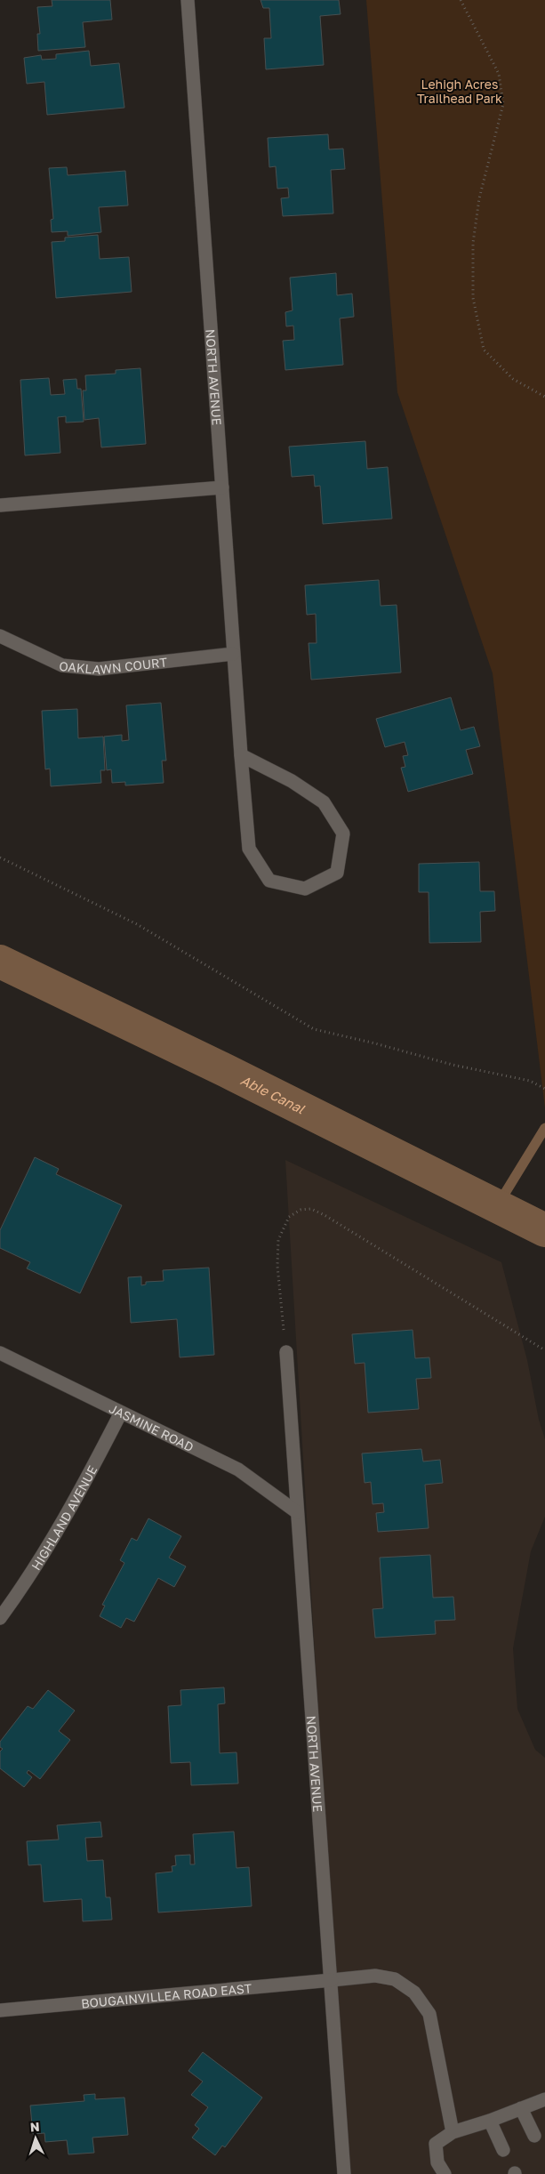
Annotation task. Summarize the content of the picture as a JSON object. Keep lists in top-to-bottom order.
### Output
{
  "streets": {
    "street": [
      "NORTH AVENUE",
      "OAKLAWN COURT",
      "JASMINE ROAD",
      "HIGHLAND AVENUE",
      "BOUGAINVILLEA ROAD EAST"
    ]
  },
  "crossings": [
    ["NORTH AVENUE", "OAKLAWN COURT"],
    ["NORTH AVENUE", "JASMINE ROAD"],
    ["NORTH AVENUE", "BOUGAINVILLEA ROAD EAST"],
    ["JASMINE ROAD", "HIGHLAND AVENUE"]
  ],
  "water": ["Able Canal"],
  "parks": ["Lehigh Acres Trailhead Park"],
  "north": "top"
}
